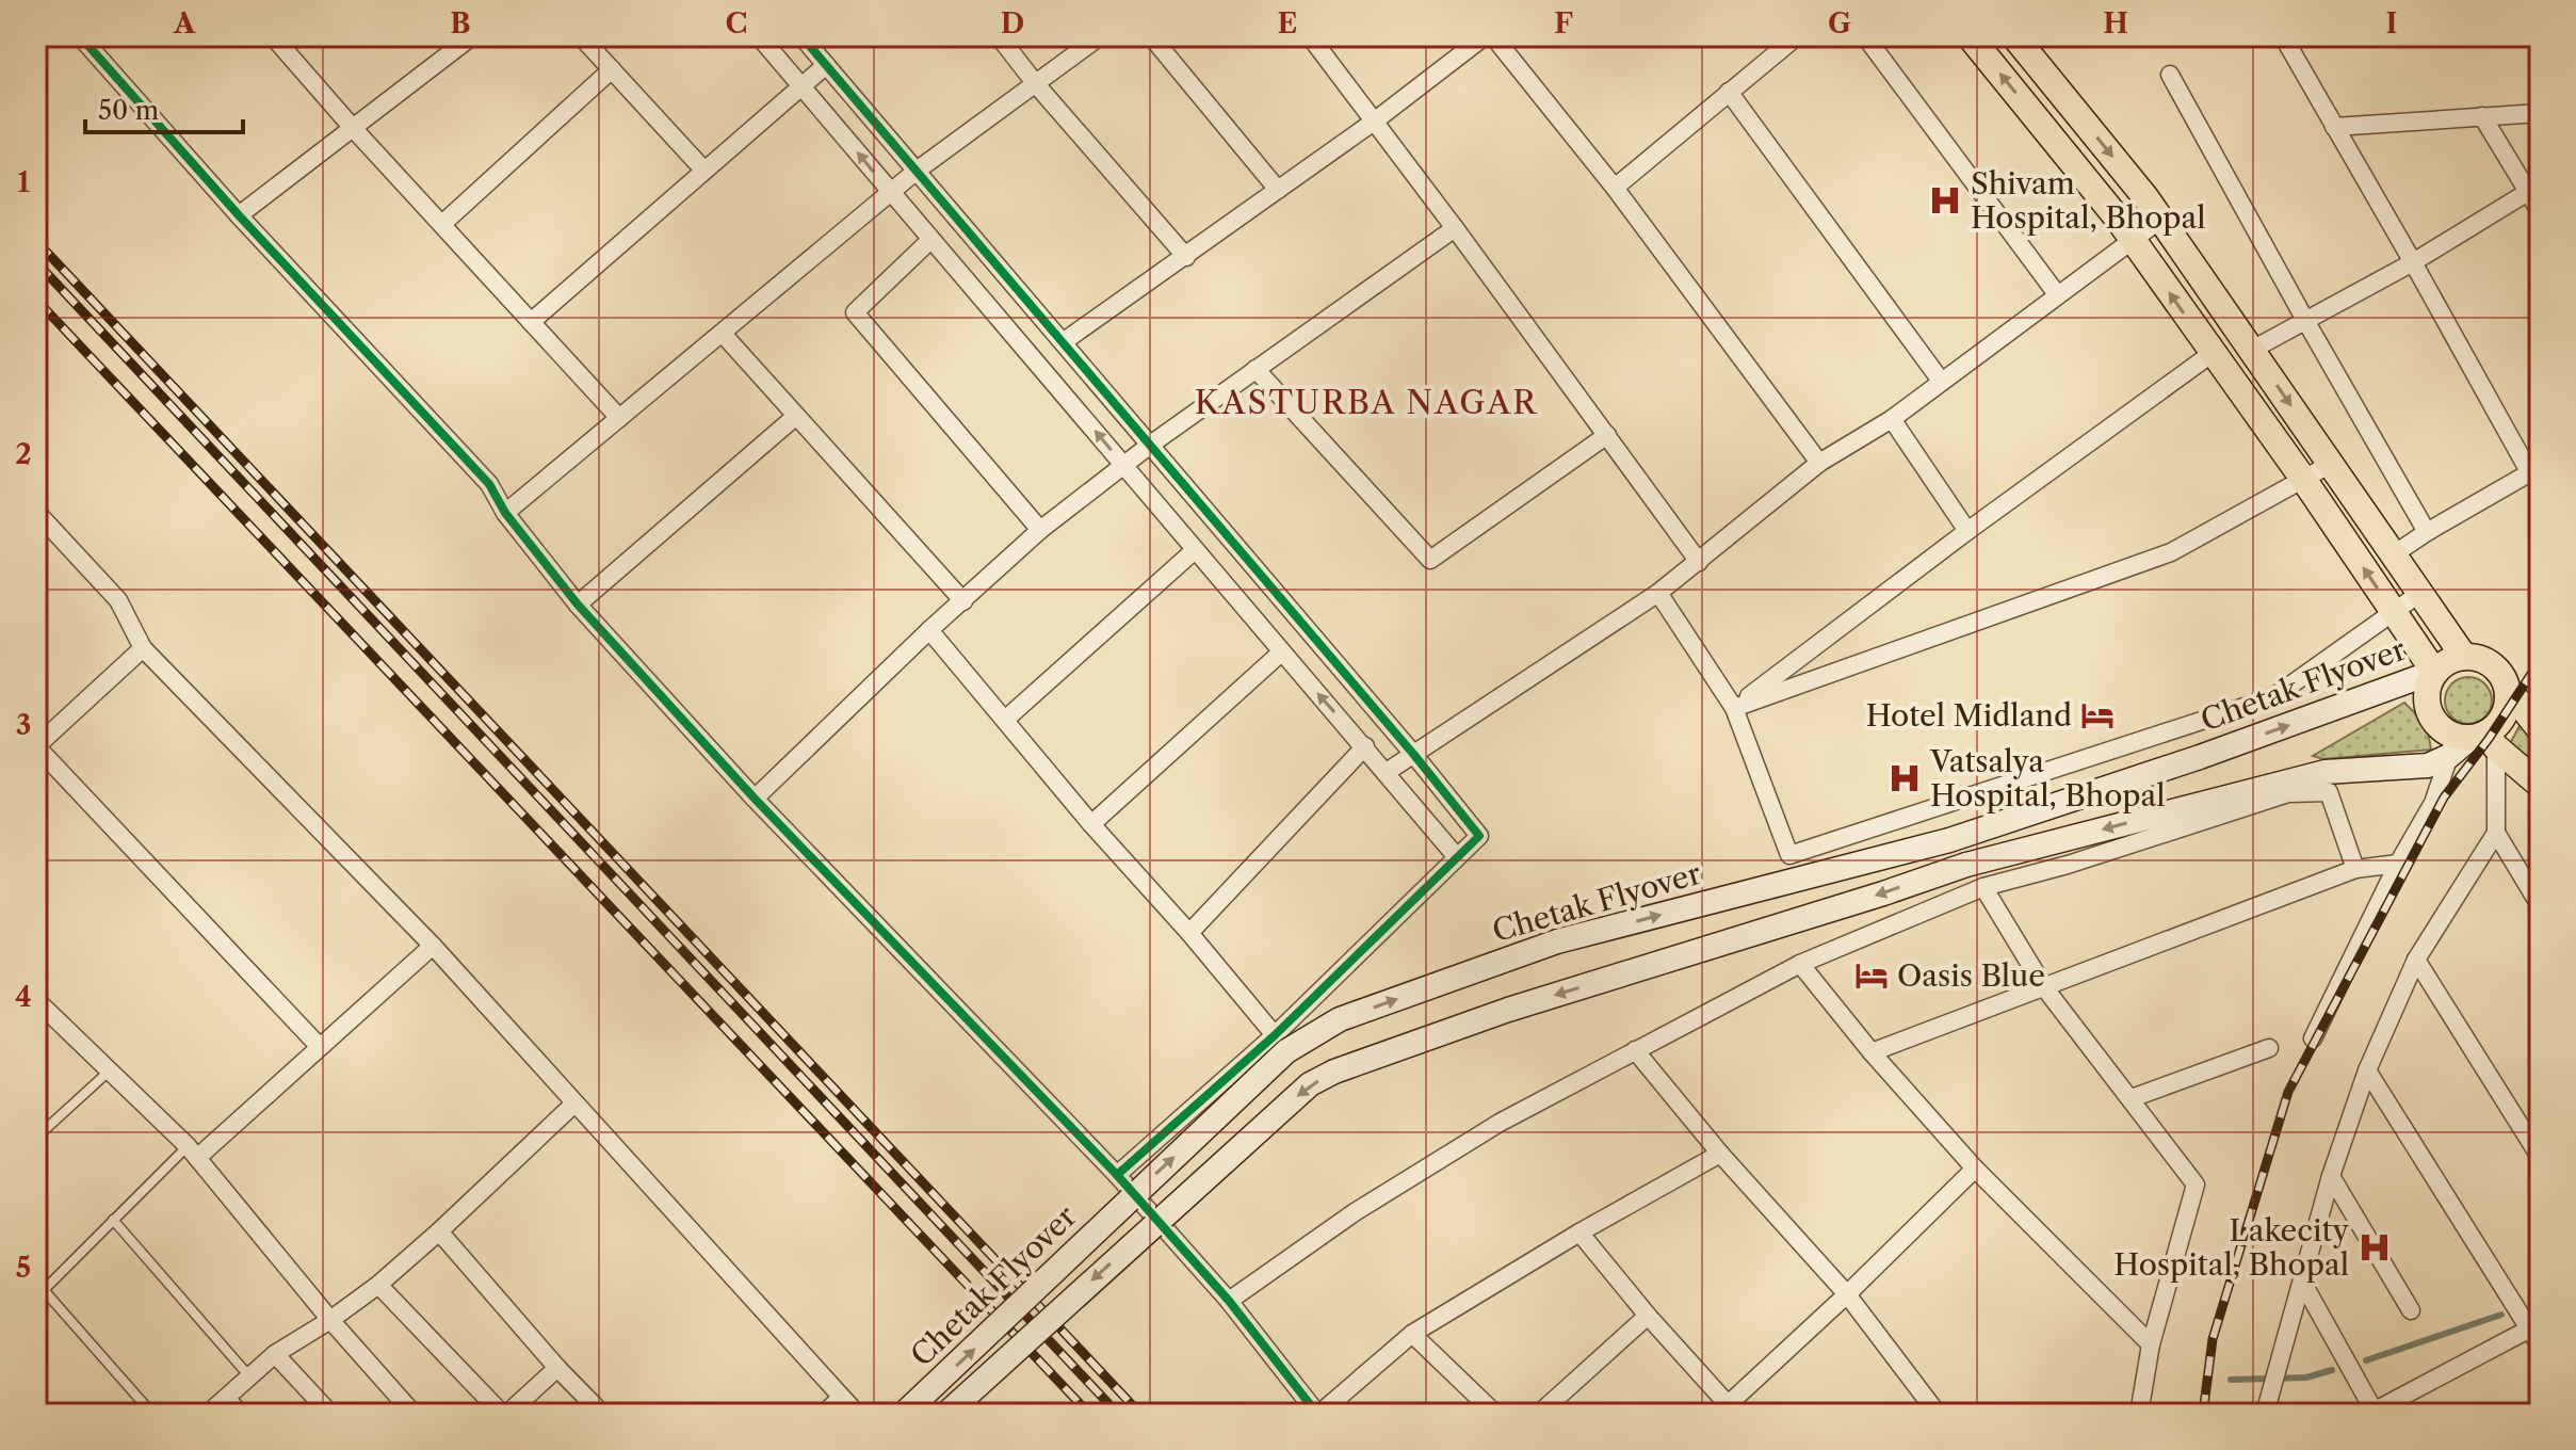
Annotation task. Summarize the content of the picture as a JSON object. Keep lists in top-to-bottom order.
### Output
{
  "streets": {
    "main road": ["Chetak Flyover"]
  },
  "districts": ["KASTURBA NAGAR"],
  "places": {
    "hospital": ["Shivam Hospital, Bhopal", "Vatsalya Hospital, Bhopal", "Lakecity Hospital, Bhopal"],
    "hotel": ["Hotel Midland", "Oasis Blue"]
  },
  "scale_bar": "50 m",
  "grid": {
    "columns": [
      "A",
      "B",
      "C",
      "D",
      "E",
      "F",
      "G",
      "H",
      "I"
    ],
    "rows": [
      "1",
      "2",
      "3",
      "4",
      "5"
    ]
  }
}
